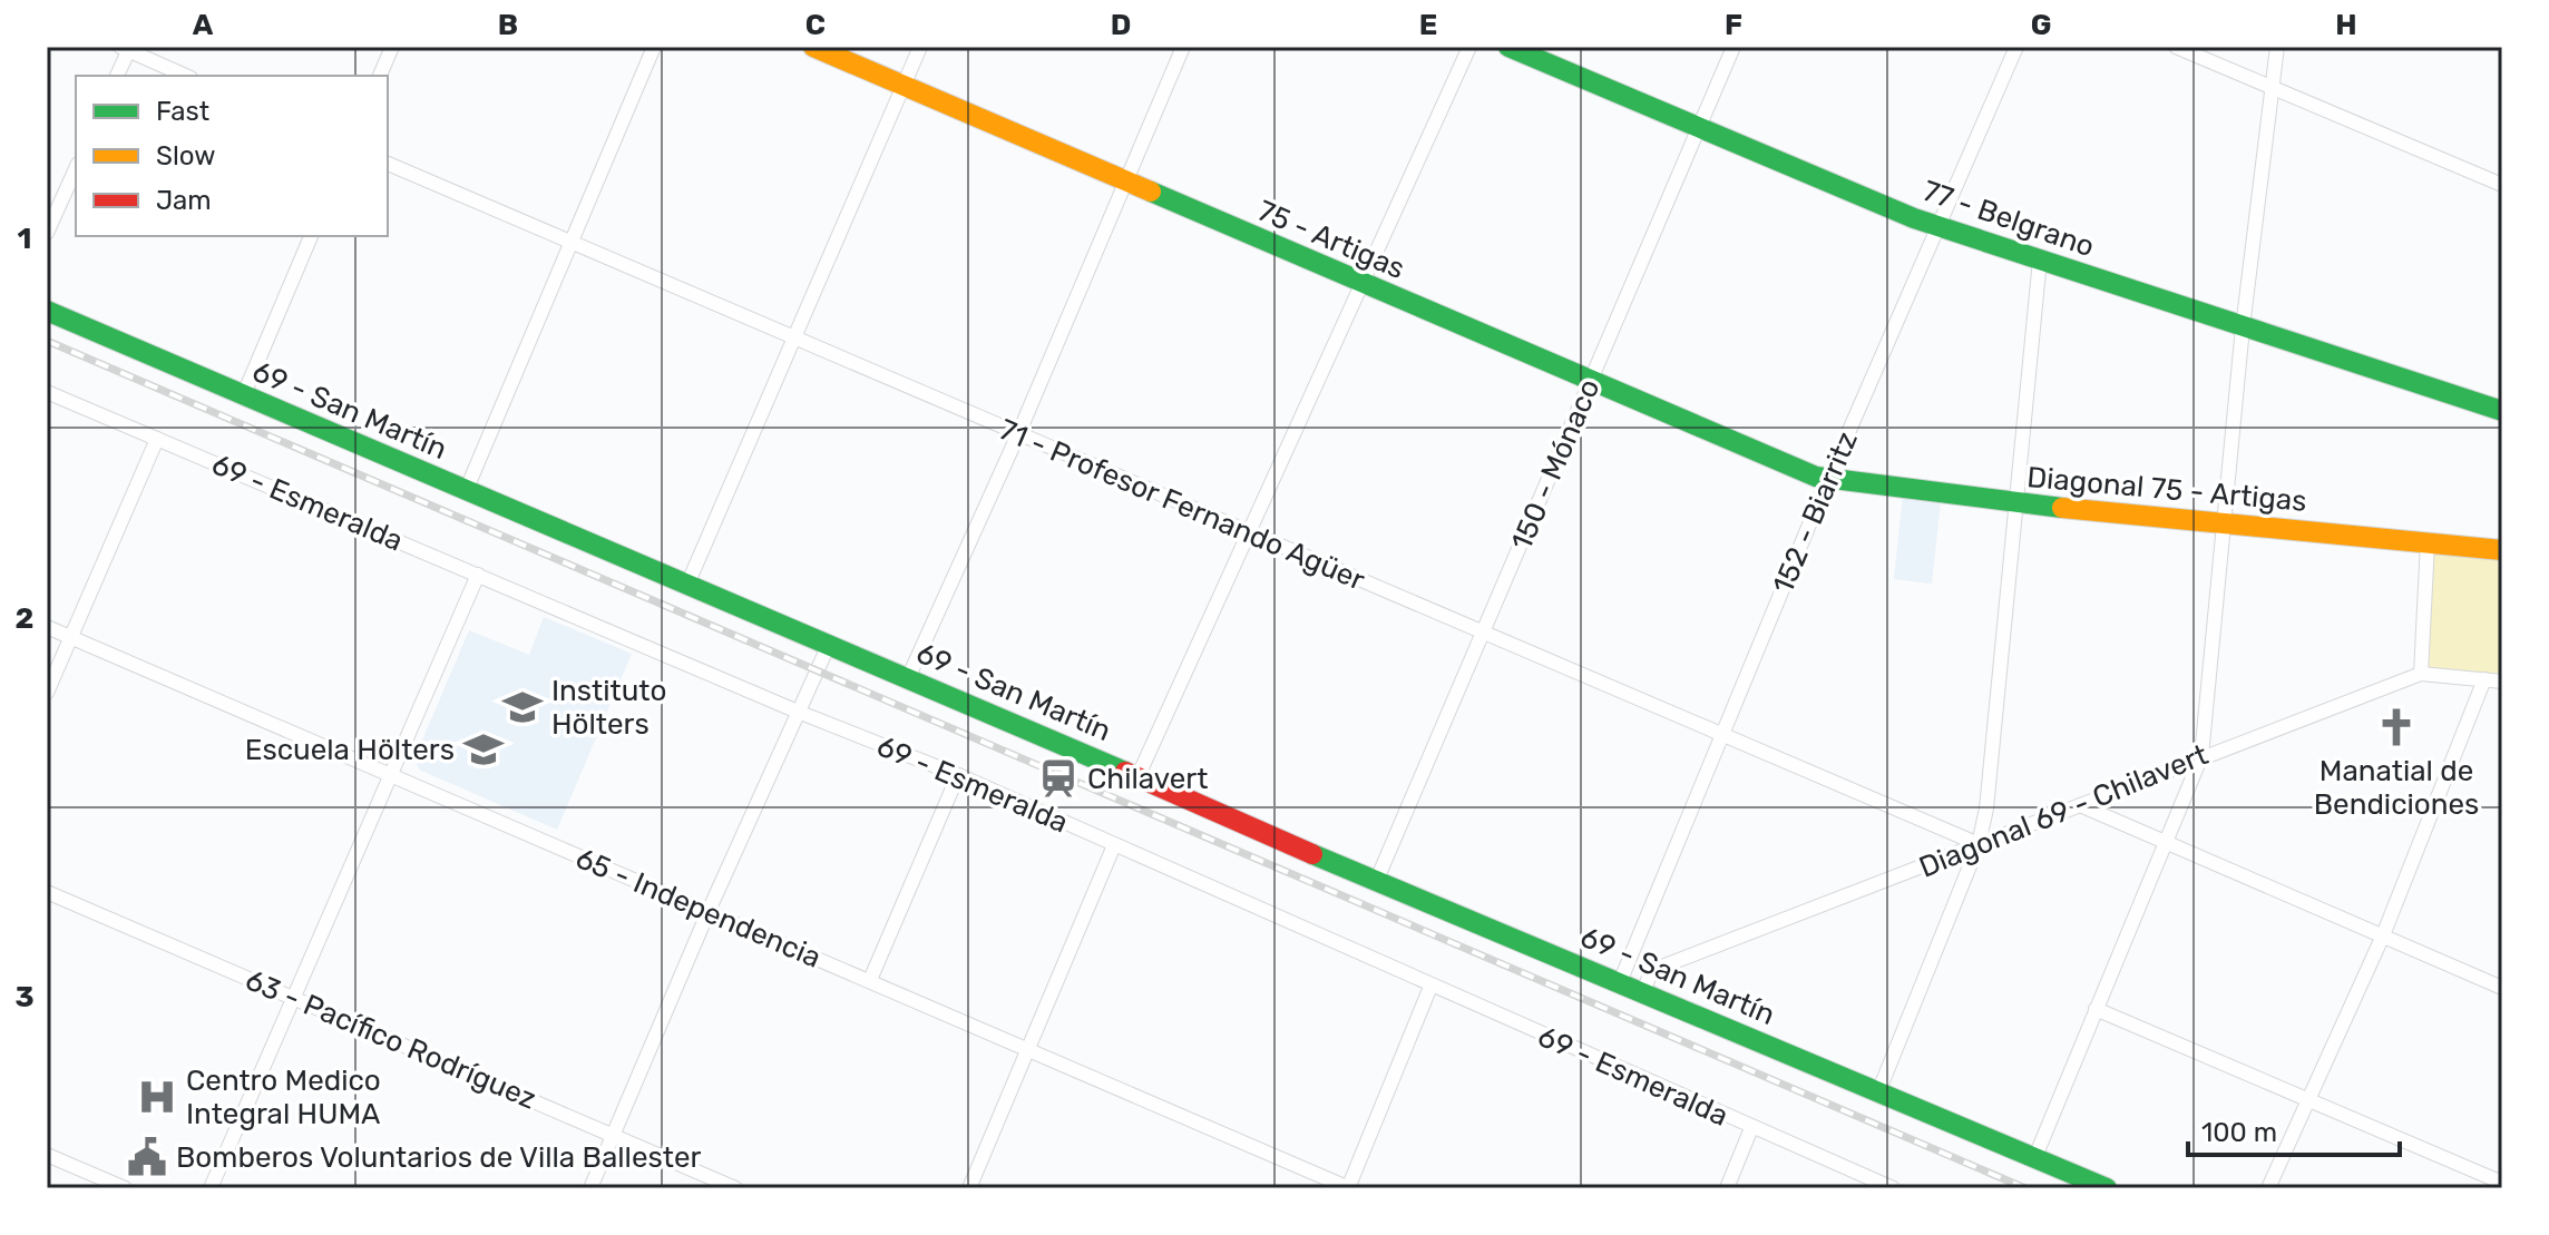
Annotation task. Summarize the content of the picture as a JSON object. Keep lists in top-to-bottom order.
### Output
{
  "streets": {
    "street": [
      "77 - Belgrano",
      "75 - Artigas",
      "69 - San Martín",
      "150 - Mónaco",
      "Diagonal 75 - Artigas",
      "69 - Esmeralda",
      "71 - Profesor Fernando Agüer",
      "152 - Biarritz",
      "Diagonal 69 - Chilavert",
      "65 - Independencia",
      "63 - Pacífico Rodríguez"
    ]
  },
  "crossings": [
    ["77 - Belgrano", "150 - Mónaco"],
    ["77 - Belgrano", "152 - Biarritz"],
    ["75 - Artigas", "150 - Mónaco"],
    ["75 - Artigas", "Diagonal 75 - Artigas"],
    ["75 - Artigas", "152 - Biarritz"],
    ["69 - San Martín", "150 - Mónaco"],
    ["69 - San Martín", "152 - Biarritz"],
    ["69 - San Martín", "Diagonal 69 - Chilavert"],
    ["150 - Mónaco", "71 - Profesor Fernando Agüer"],
    ["Diagonal 75 - Artigas", "152 - Biarritz"],
    ["71 - Profesor Fernando Agüer", "152 - Biarritz"],
    ["71 - Profesor Fernando Agüer", "Diagonal 69 - Chilavert"]
  ],
  "places": {
    "school or university": ["Instituto Hölters", "Escuela Hölters"],
    "church": ["Manatial de Bendiciones"],
    "station": ["Chilavert"],
    "hospital": ["Centro Medico Integral HUMA"],
    "public building": ["Bomberos Voluntarios de Villa Ballester"]
  },
  "legend": ["Fast", "Slow", "Jam"],
  "scale_bar": "100 m",
  "grid": {
    "columns": [
      "A",
      "B",
      "C",
      "D",
      "E",
      "F",
      "G",
      "H"
    ],
    "rows": ["1", "2", "3"]
  }
}
